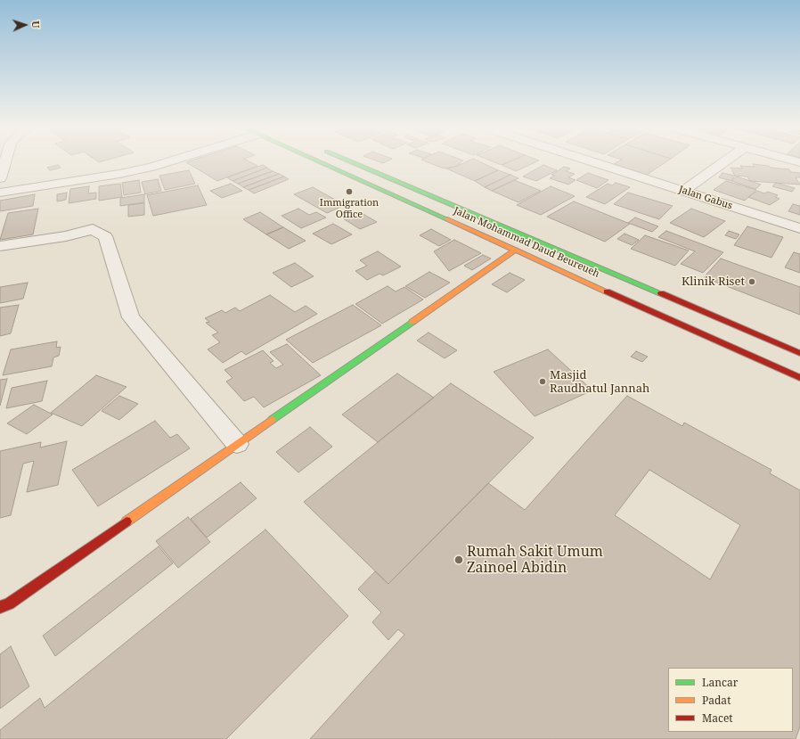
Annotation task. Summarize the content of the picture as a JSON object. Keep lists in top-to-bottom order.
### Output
{
  "streets": {
    "main road": ["Jalan Mohammad Daud Beureueh"],
    "street": ["Jalan Gabus"]
  },
  "places": [
    "Immigration Office",
    "Klinik Riset",
    "Masjid Raudhatul Jannah",
    "Rumah Sakit Umum Zainoel Abidin"
  ],
  "legend": ["Lancar", "Padat", "Macet"],
  "north": "right"
}
